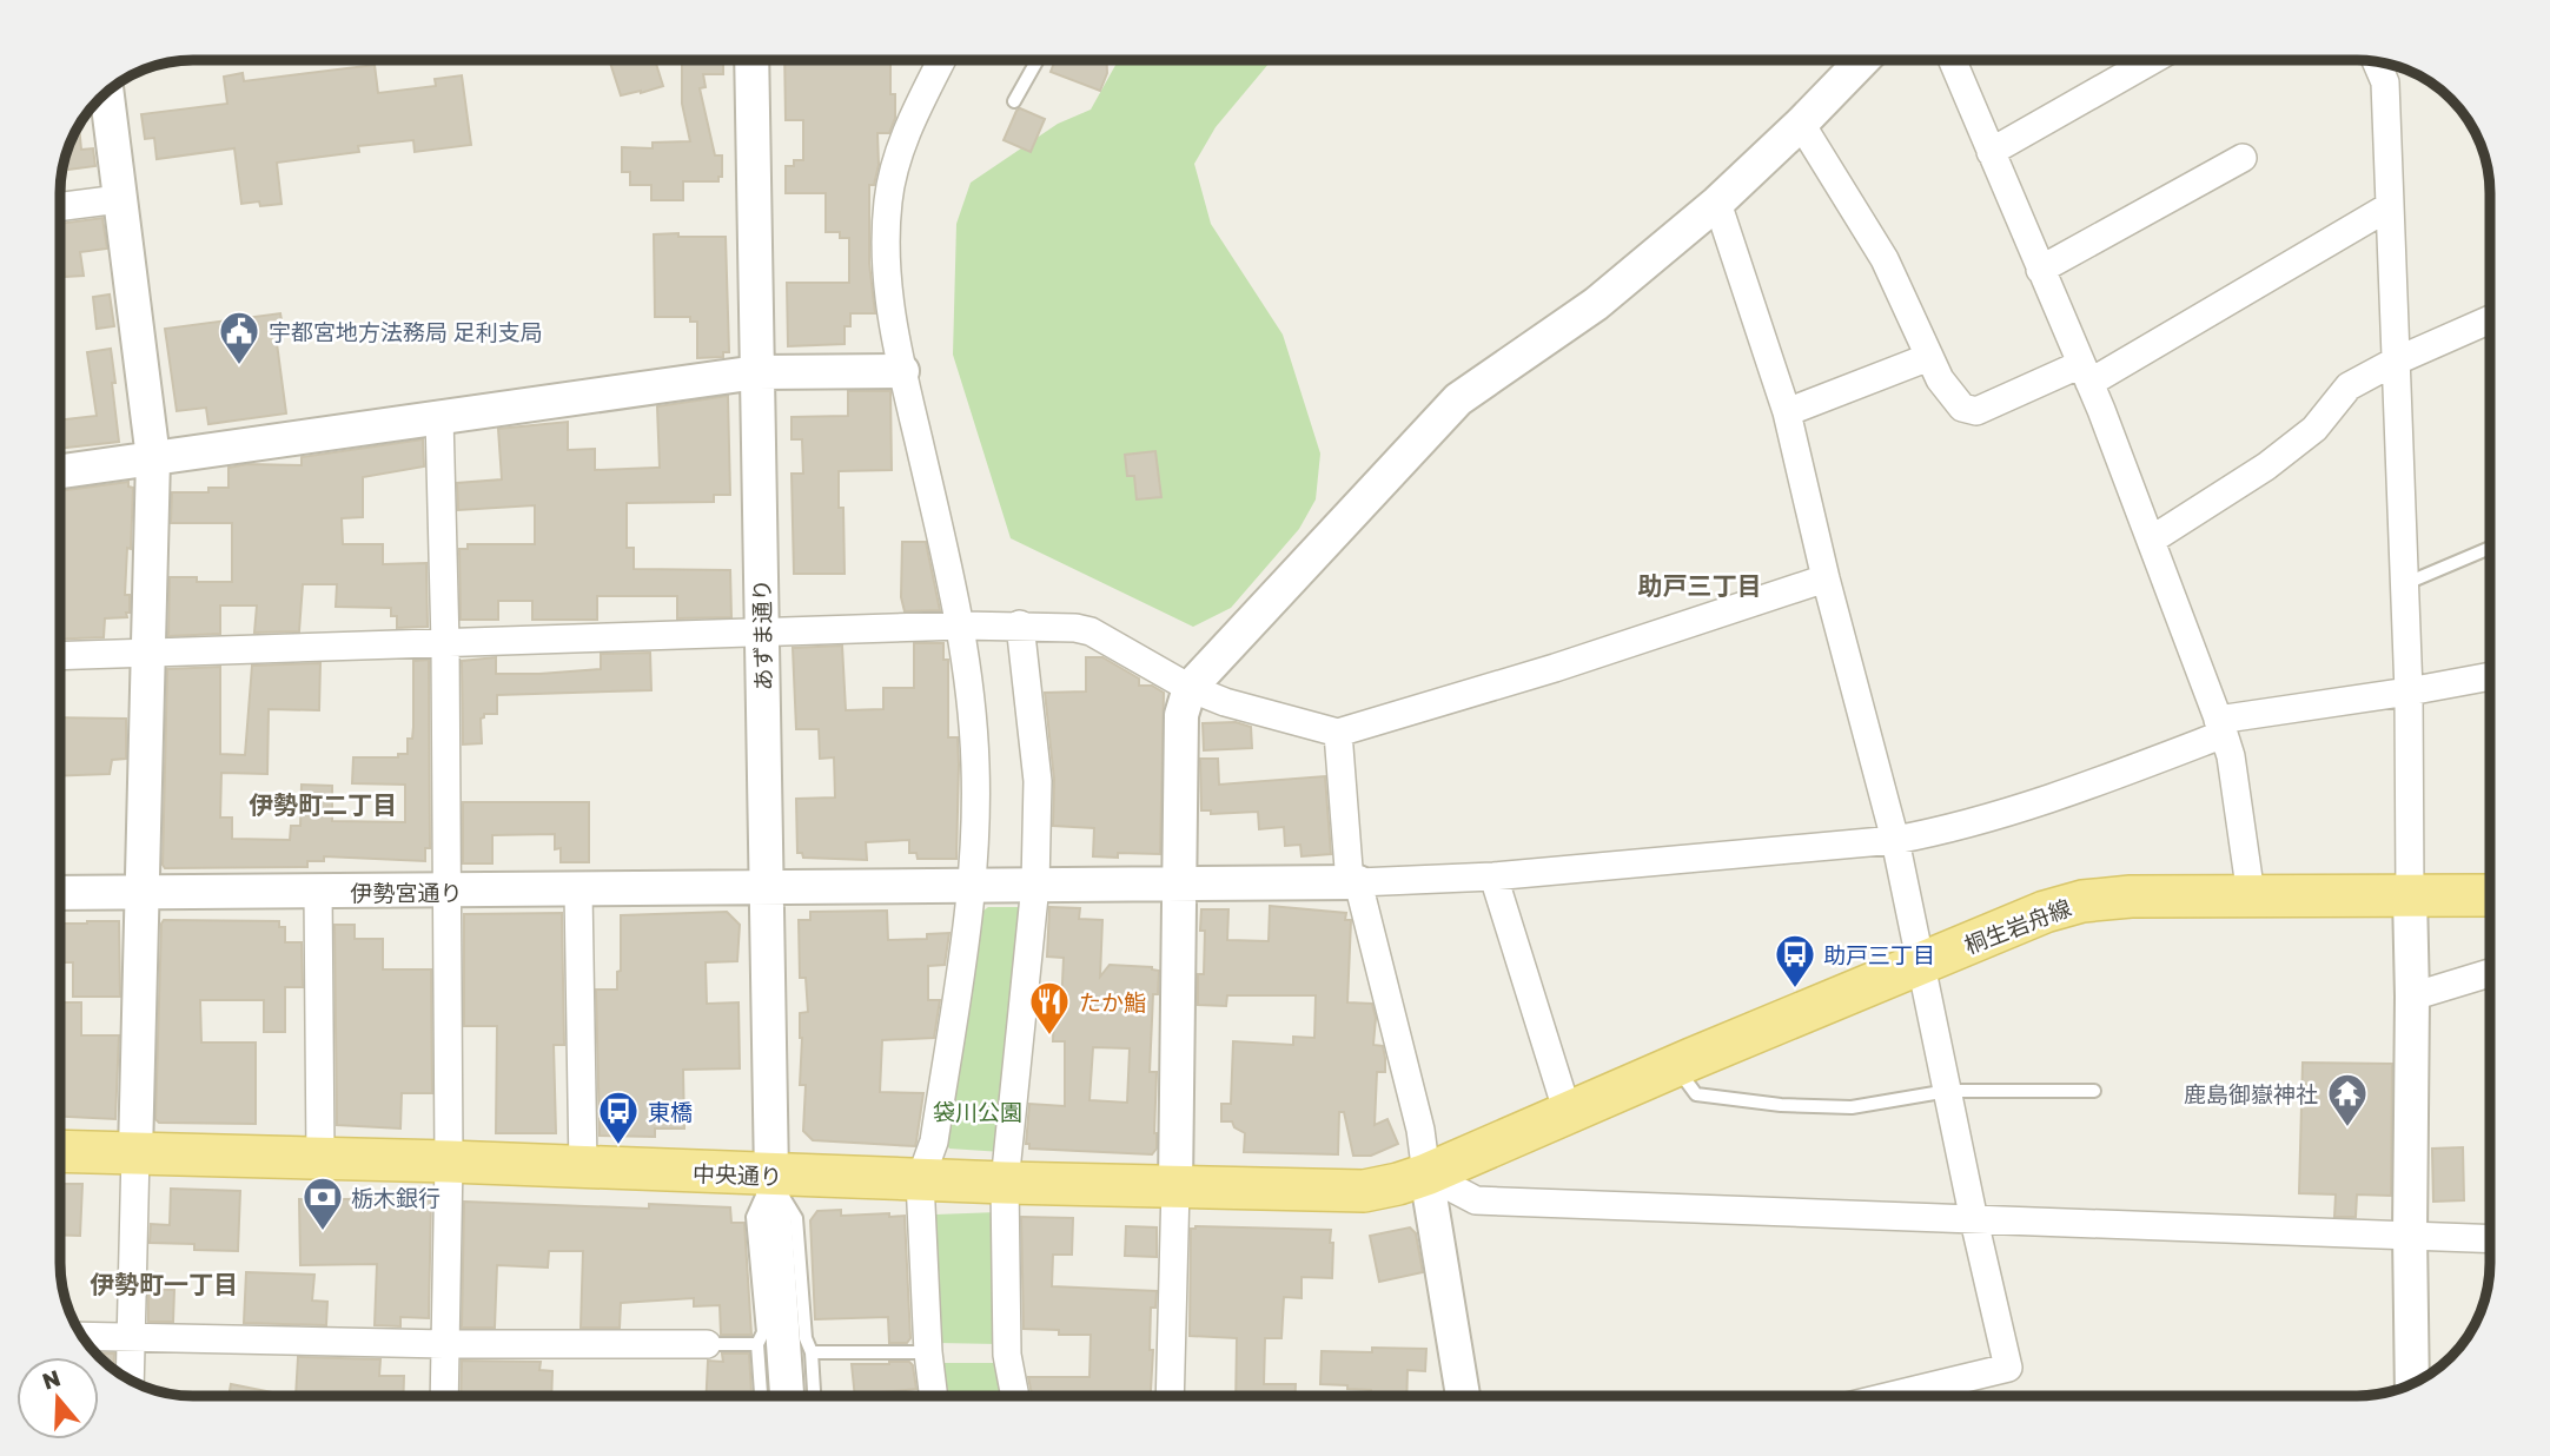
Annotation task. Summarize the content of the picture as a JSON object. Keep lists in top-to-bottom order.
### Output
{
  "streets": {
    "main road": ["桐生岩舟線", "中央通り"],
    "street": ["あずま通り", "伊勢宮通り"]
  },
  "crossings": [
    ["あずま通り", "伊勢宮通り"],
    ["あずま通り", "中央通り"],
    ["桐生岩舟線", "中央通り"]
  ],
  "districts": ["助戸三丁目", "伊勢町二丁目", "伊勢町一丁目"],
  "parks": ["袋川公園"],
  "places": {
    "public building": ["宇都宮地方法務局 足利支局"],
    "bus stop": ["助戸三丁目", "東橋"],
    "restaurant": ["たか鮨"],
    "temple": ["鹿島御嶽神社"],
    "bank": ["栃木銀行"]
  },
  "north": "top"
}
